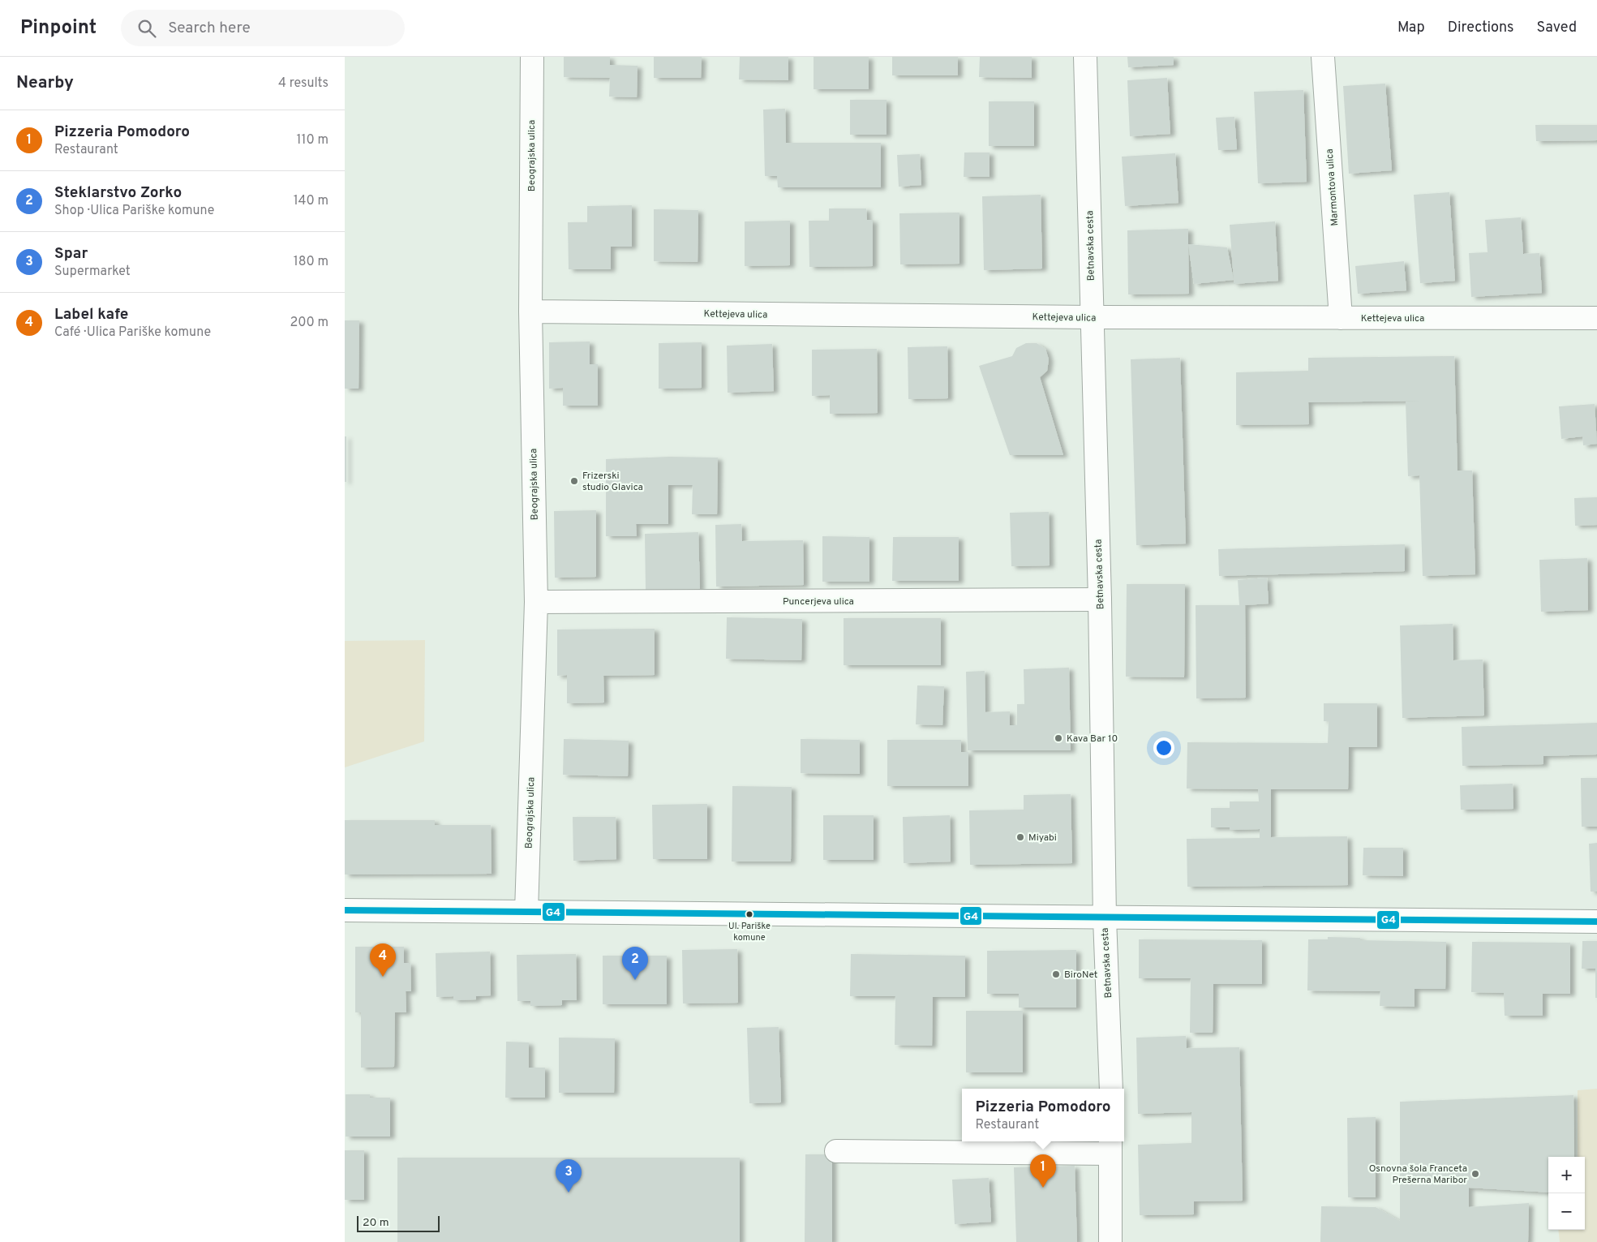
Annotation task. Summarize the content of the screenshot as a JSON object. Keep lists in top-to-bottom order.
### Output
{
  "streets": {
    "street": [
      "Beograjska ulica",
      "Marmontova ulica",
      "Betnavska cesta",
      "Kettejeva ulica",
      "Puncerjeva ulica"
    ]
  },
  "crossings": [
    ["Beograjska ulica", "Kettejeva ulica"],
    ["Beograjska ulica", "Puncerjeva ulica"],
    ["Marmontova ulica", "Kettejeva ulica"],
    ["Betnavska cesta", "Kettejeva ulica"],
    ["Betnavska cesta", "Puncerjeva ulica"]
  ],
  "places": [
    "Frizerski studio Glavica",
    "Kava Bar 10",
    "Miyabi",
    "Ul. Pariške komune",
    "BiroNet",
    "Osnovna šola Franceta Prešerna Maribor"
  ],
  "lines": ["transit line G4"],
  "scale_bar": "20 m",
  "page": {
    "header": "Pinpoint",
    "search": "Search here",
    "nav": ["Map", "Directions", "Saved"],
    "heading": ["Nearby", "4 results"],
    "list": [
      {
        "mark": "1",
        "name": "Pizzeria Pomodoro",
        "note": "Restaurant",
        "value": "110 m"
      },
      {
        "mark": "2",
        "name": "Steklarstvo Zorko",
        "note": "Shop · Ulica Pariške komune",
        "value": "140 m"
      },
      {
        "mark": "3",
        "name": "Spar",
        "note": "Supermarket",
        "value": "180 m"
      },
      {
        "mark": "4",
        "name": "Label kafe",
        "note": "Café · Ulica Pariške komune",
        "value": "200 m"
      }
    ],
    "pins": [
      "4",
      "2",
      "1",
      "3"
    ],
    "popup": ["Pizzeria Pomodoro", "Restaurant"],
    "map_buttons": ["+", "−"],
    "scale": "20 m"
  }
}
